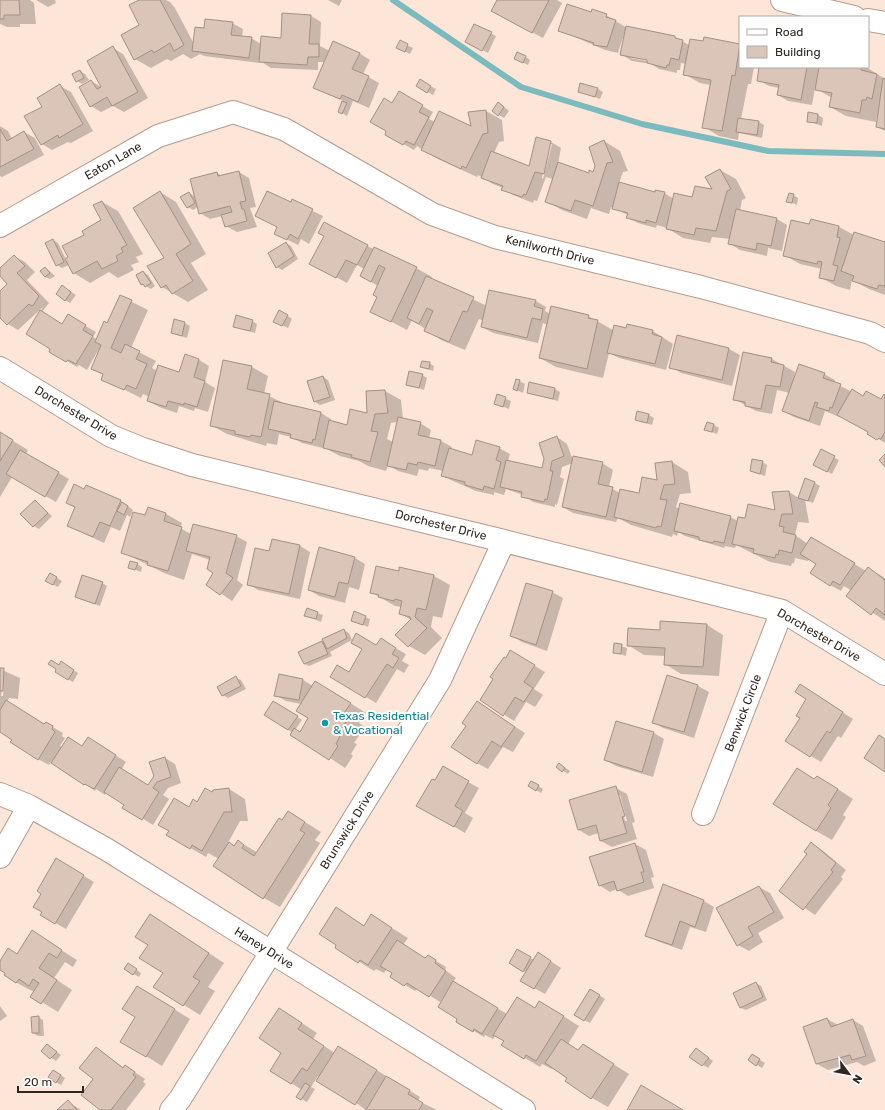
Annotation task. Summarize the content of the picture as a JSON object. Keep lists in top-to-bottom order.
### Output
{
  "streets": {
    "street": [
      "Eaton Lane",
      "Kenilworth Drive",
      "Dorchester Drive",
      "Benwick Circle",
      "Brunswick Drive",
      "Haney Drive"
    ]
  },
  "crossings": [
    ["Eaton Lane", "Kenilworth Drive"],
    ["Dorchester Drive", "Benwick Circle"],
    ["Dorchester Drive", "Brunswick Drive"],
    ["Brunswick Drive", "Haney Drive"]
  ],
  "places": ["Texas Residential & Vocational"],
  "legend": ["Road", "Building"],
  "scale_bar": "20 m",
  "north": "bottom right"
}
